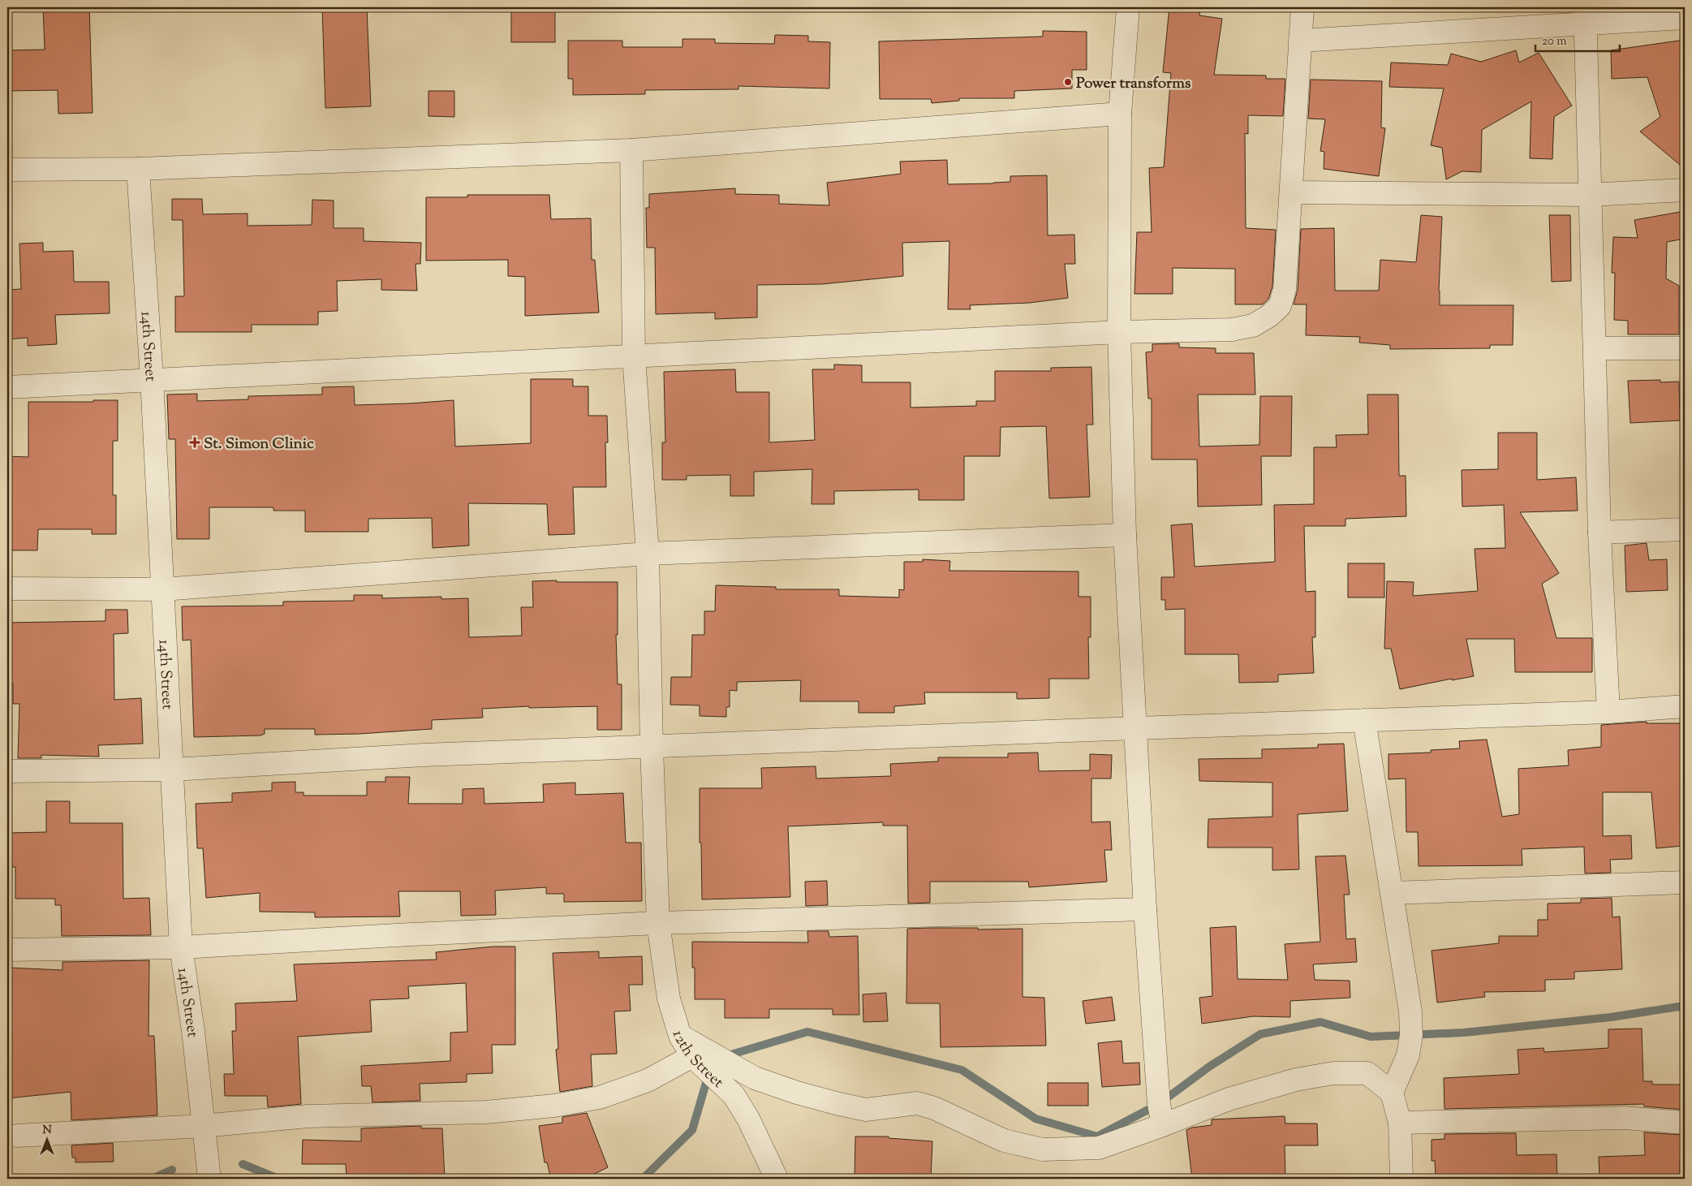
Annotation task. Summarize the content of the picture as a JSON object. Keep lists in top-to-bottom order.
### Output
{
  "streets": {
    "street": ["14th Street", "12th Street"]
  },
  "places": {
    "other": ["Power transforms"],
    "health": ["St. Simon Clinic"]
  },
  "scale_bar": "20 m",
  "north": "top"
}
